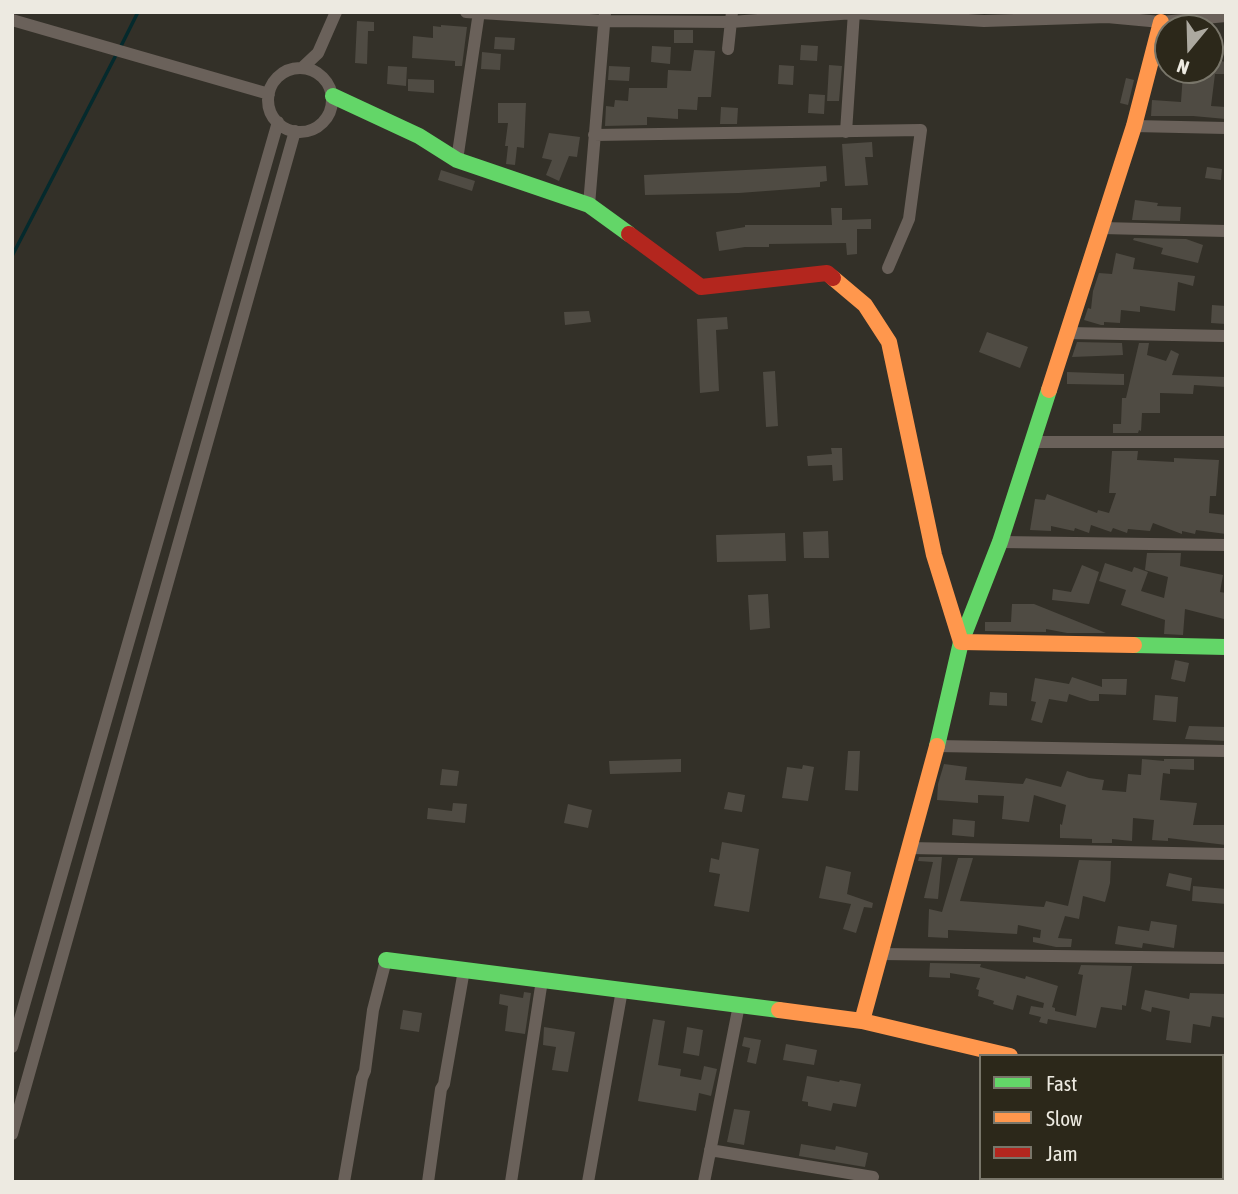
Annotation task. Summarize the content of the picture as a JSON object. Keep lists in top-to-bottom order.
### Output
{
  "legend": ["Fast", "Slow", "Jam"],
  "north": "bottom"
}
